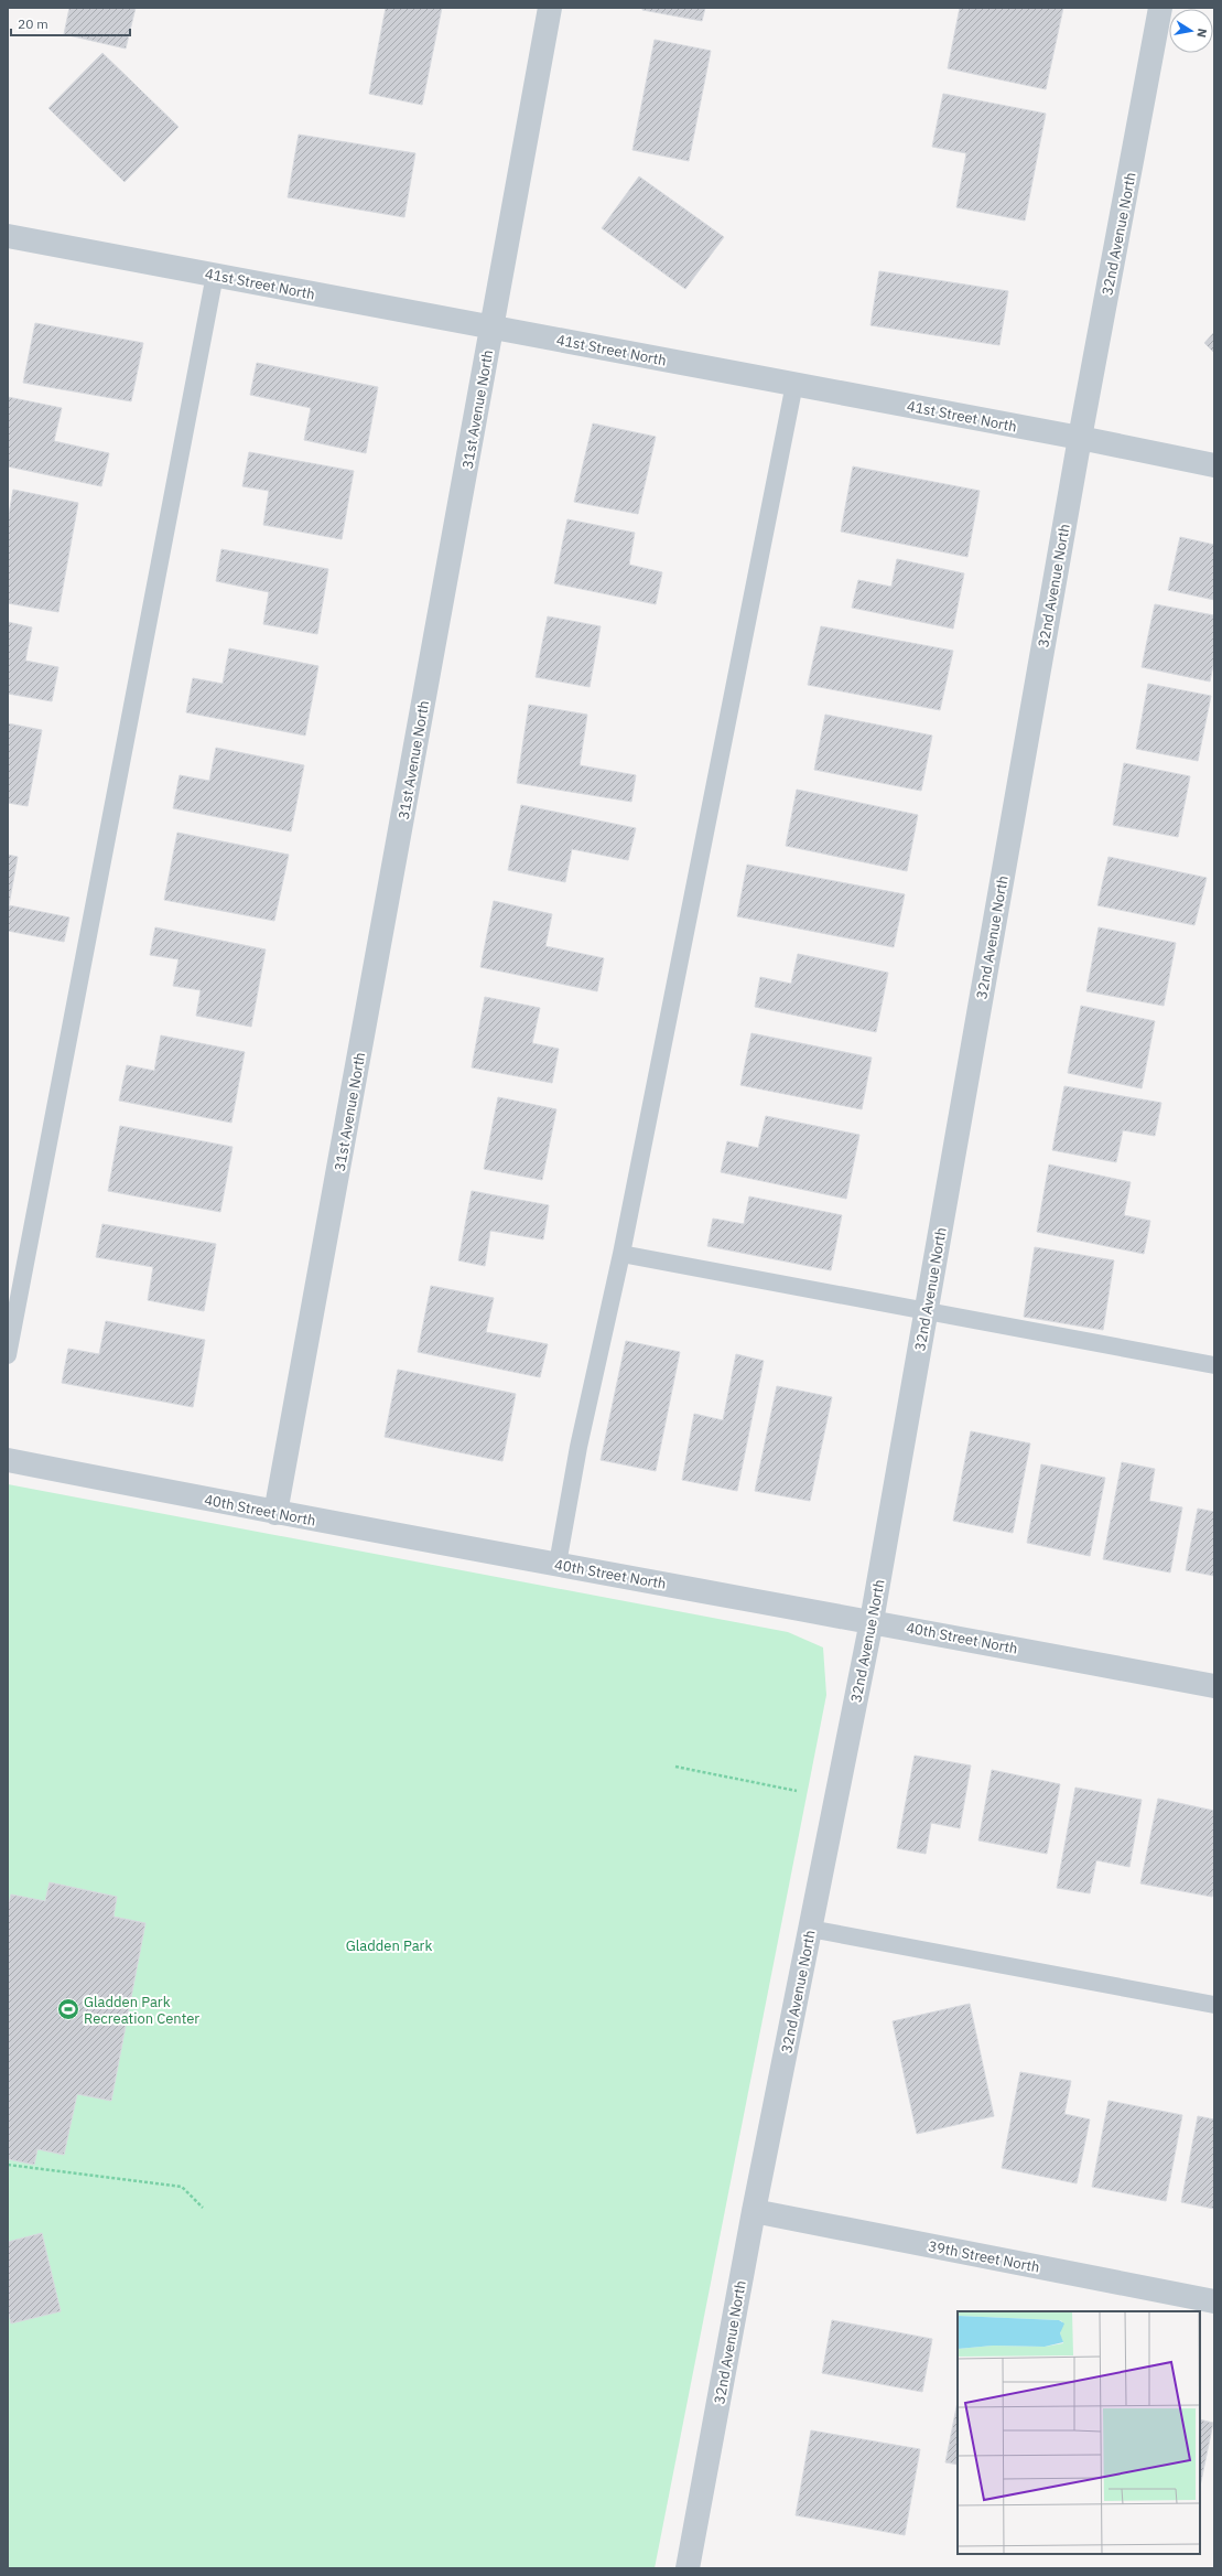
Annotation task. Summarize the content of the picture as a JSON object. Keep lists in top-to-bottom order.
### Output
{
  "streets": {
    "street": [
      "32nd Avenue North",
      "41st Street North",
      "31st Avenue North",
      "40th Street North",
      "39th Street North"
    ]
  },
  "crossings": [
    ["32nd Avenue North", "41st Street North"],
    ["32nd Avenue North", "40th Street North"],
    ["32nd Avenue North", "39th Street North"],
    ["41st Street North", "31st Avenue North"],
    ["31st Avenue North", "40th Street North"]
  ],
  "parks": ["Gladden Park"],
  "places": {
    "sports": ["Gladden Park Recreation Center"]
  },
  "scale_bar": "20 m",
  "north": "right"
}
